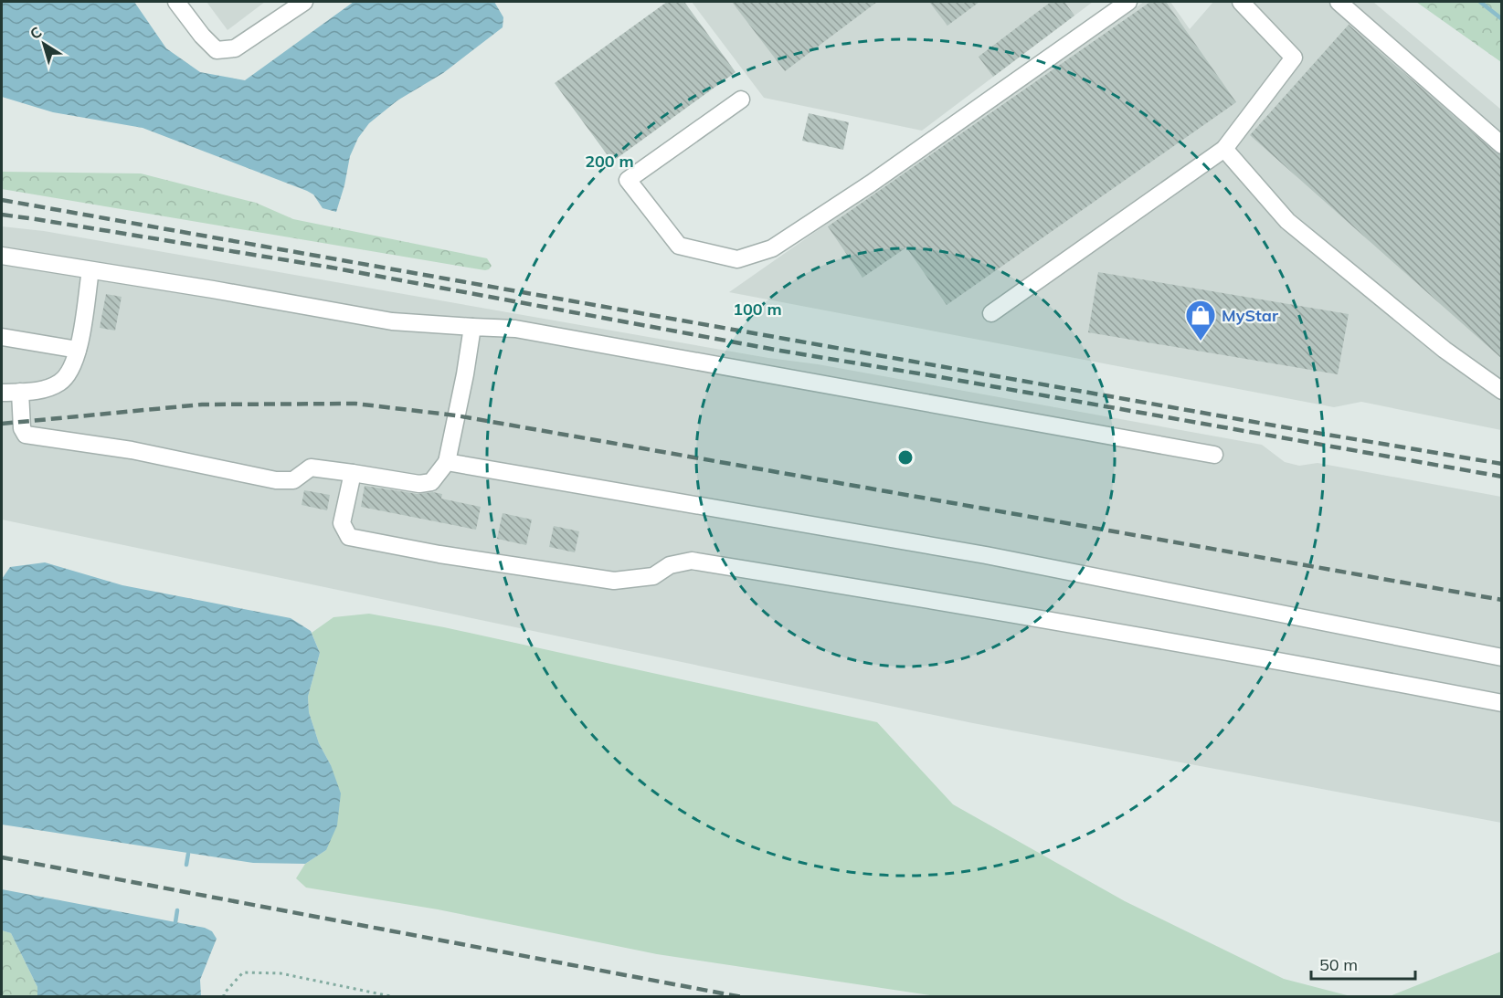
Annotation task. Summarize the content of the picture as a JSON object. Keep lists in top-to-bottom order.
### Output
{
  "places": {
    "shop": ["MyStar"]
  },
  "scale_bar": "50 m",
  "north": "top left",
  "rings": ["200 m", "100 m"]
}
